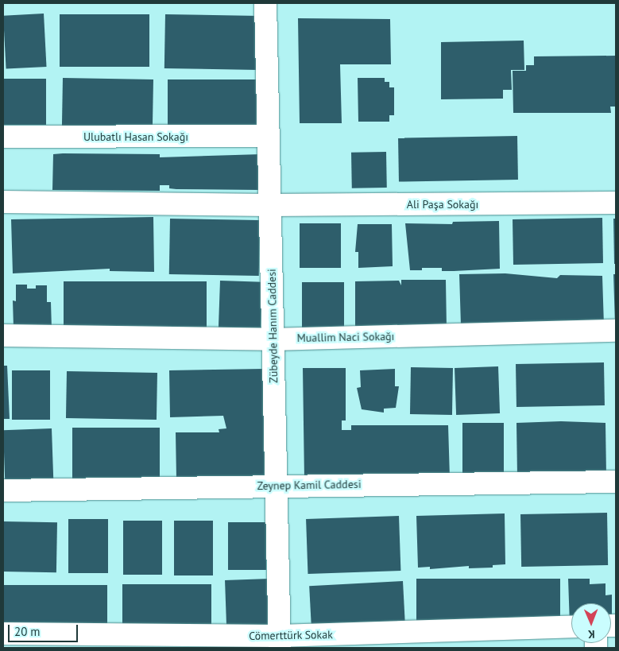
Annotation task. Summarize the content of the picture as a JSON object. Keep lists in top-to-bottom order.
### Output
{
  "streets": {
    "street": [
      "Ulubatlı Hasan Sokağı",
      "Ali Paşa Sokağı",
      "Zübeyde Hanım Caddesi",
      "Muallim Naci Sokağı",
      "Zeynep Kamil Caddesi",
      "Cömerttürk Sokak"
    ]
  },
  "crossings": [
    ["Ulubatlı Hasan Sokağı", "Zübeyde Hanım Caddesi"],
    ["Ali Paşa Sokağı", "Zübeyde Hanım Caddesi"],
    ["Zübeyde Hanım Caddesi", "Muallim Naci Sokağı"],
    ["Zübeyde Hanım Caddesi", "Zeynep Kamil Caddesi"],
    ["Zübeyde Hanım Caddesi", "Cömerttürk Sokak"]
  ],
  "scale_bar": "20 m",
  "north": "bottom"
}
